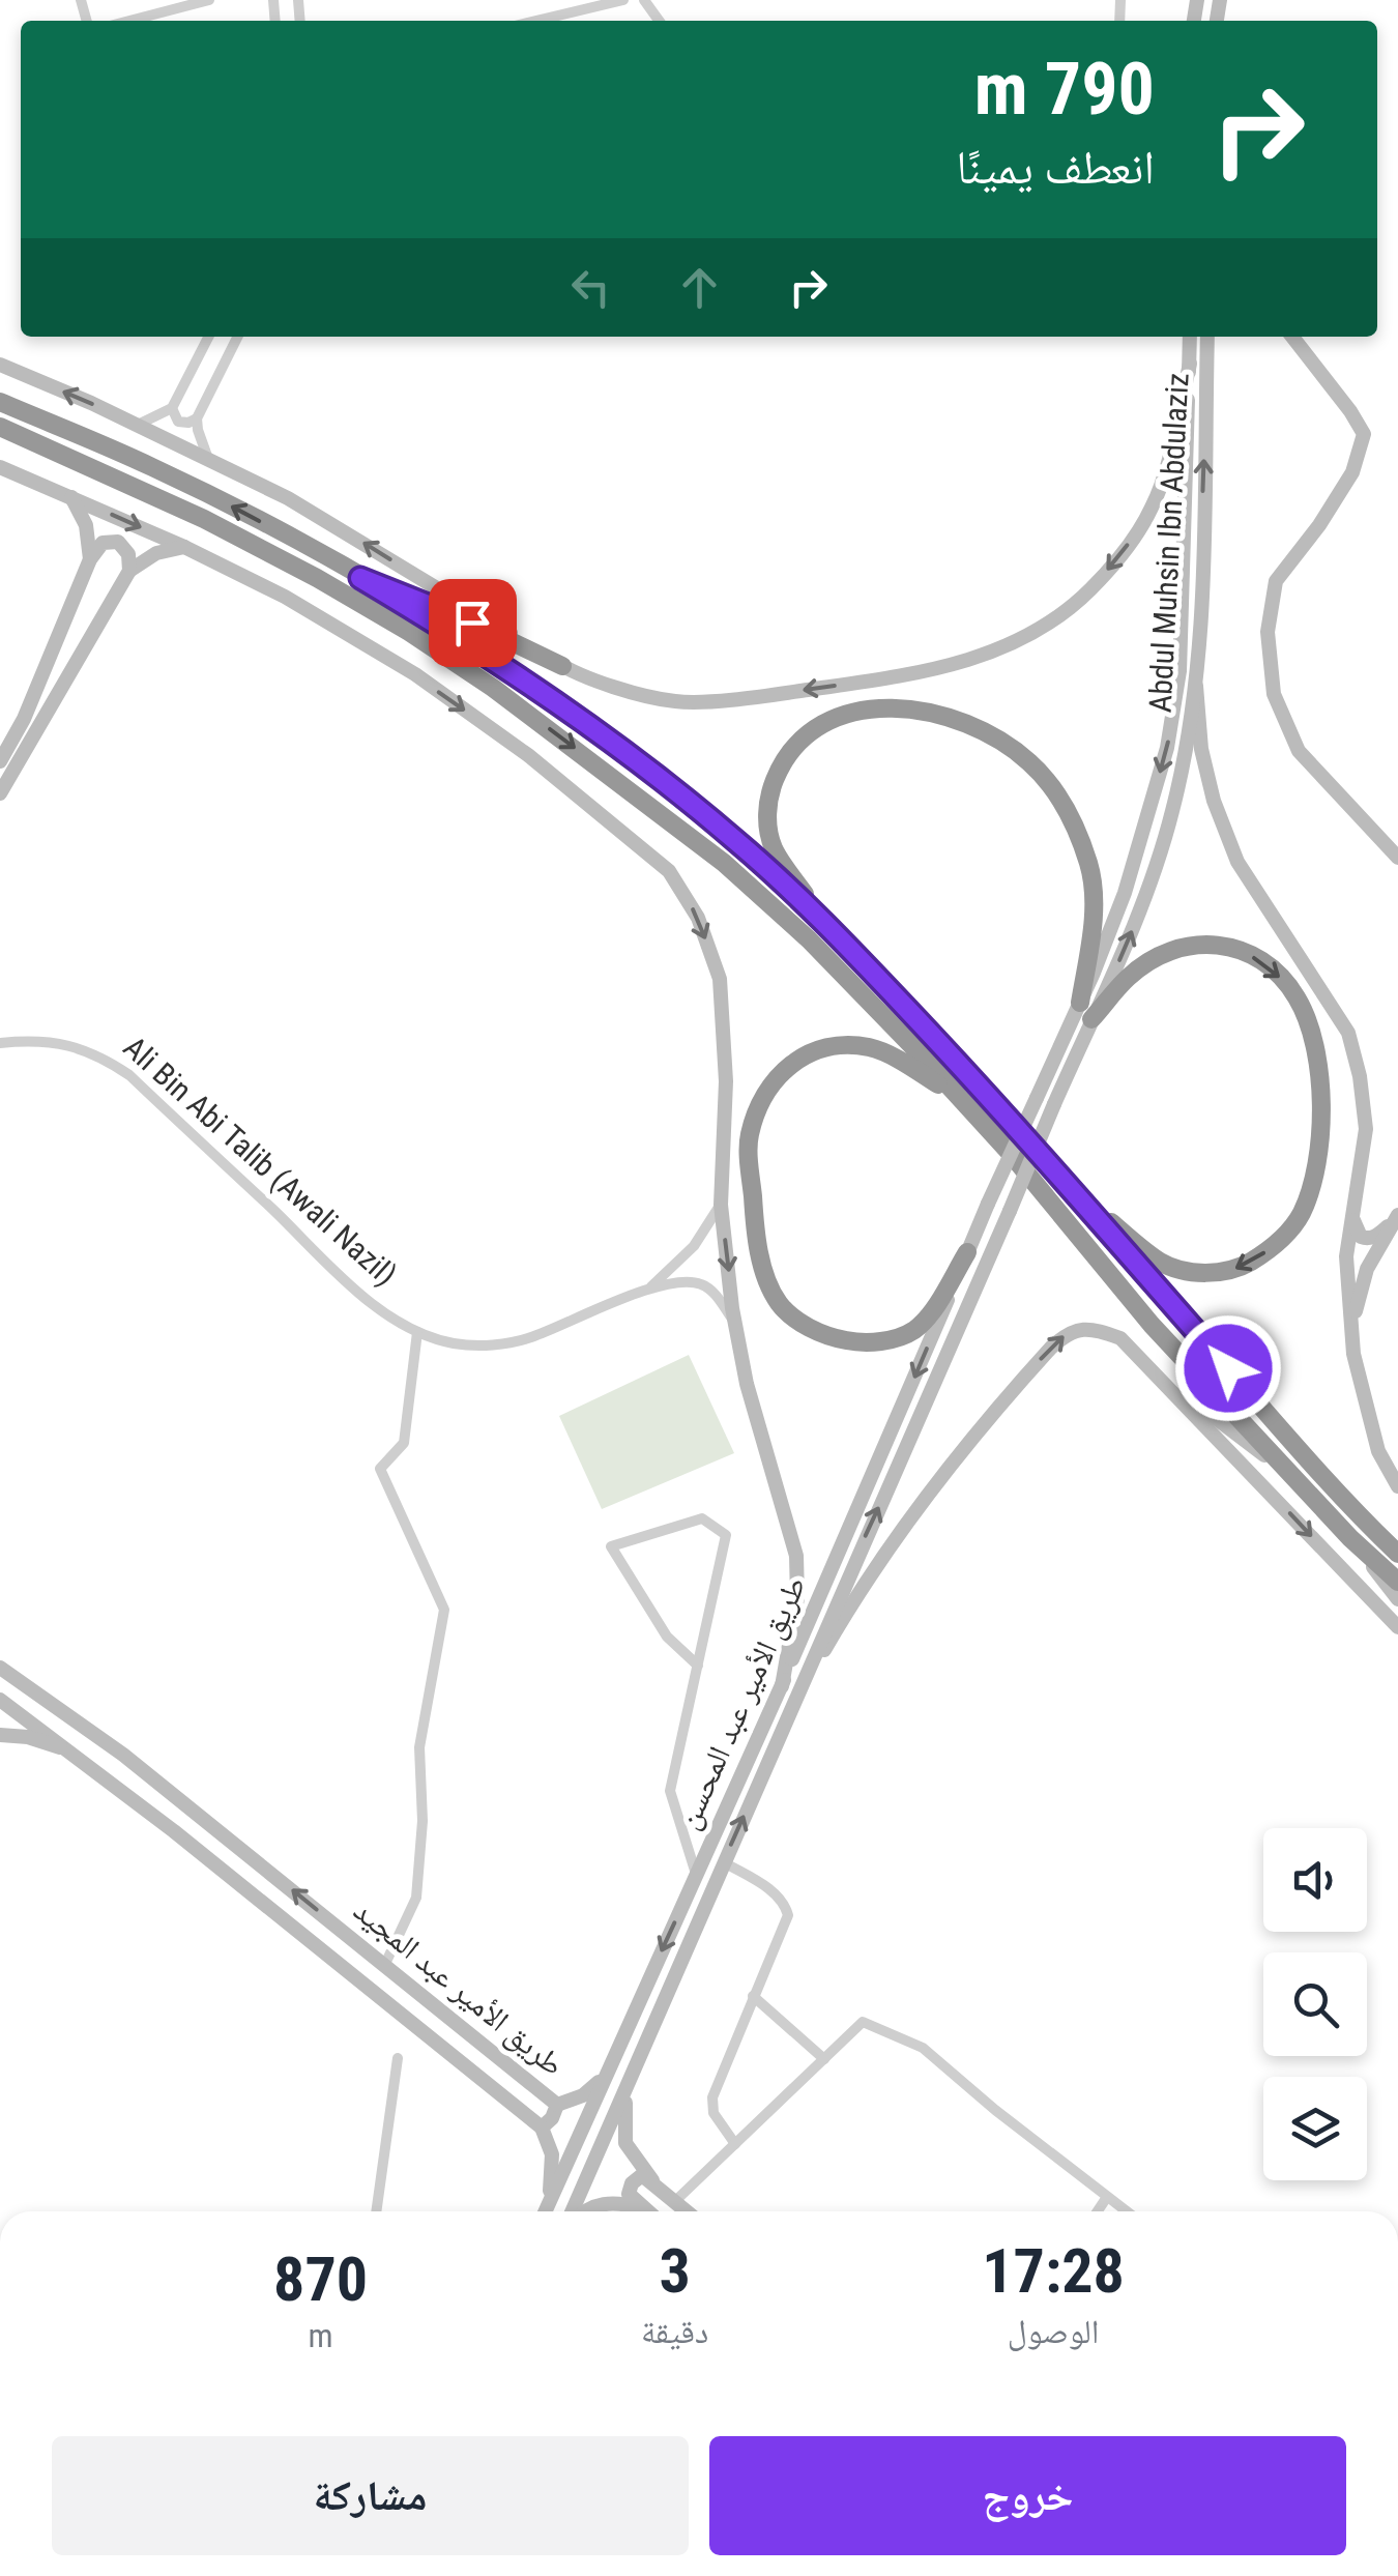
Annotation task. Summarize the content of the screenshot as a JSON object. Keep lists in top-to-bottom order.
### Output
{
  "streets": {
    "main road": ["Abdul Muhsin Ibn Abdulaziz", "طريق الأمير عبد المحسن", "طريق الأمير عبد المجيد"],
    "street": ["Ali Bin Abi Talib (Awali Nazil)"]
  },
  "crossings": [
    ["Abdul Muhsin Ibn Abdulaziz", "طريق الأمير عبد المحسن"]
  ],
  "page": {
    "turn": ["790 m", "انعطف يمينًا"],
    "eta": [
      "17:28",
      "الوصول",
      "3",
      "دقيقة",
      "870",
      "m"
    ],
    "buttons": ["خروج", "مشاركة"]
  }
}
